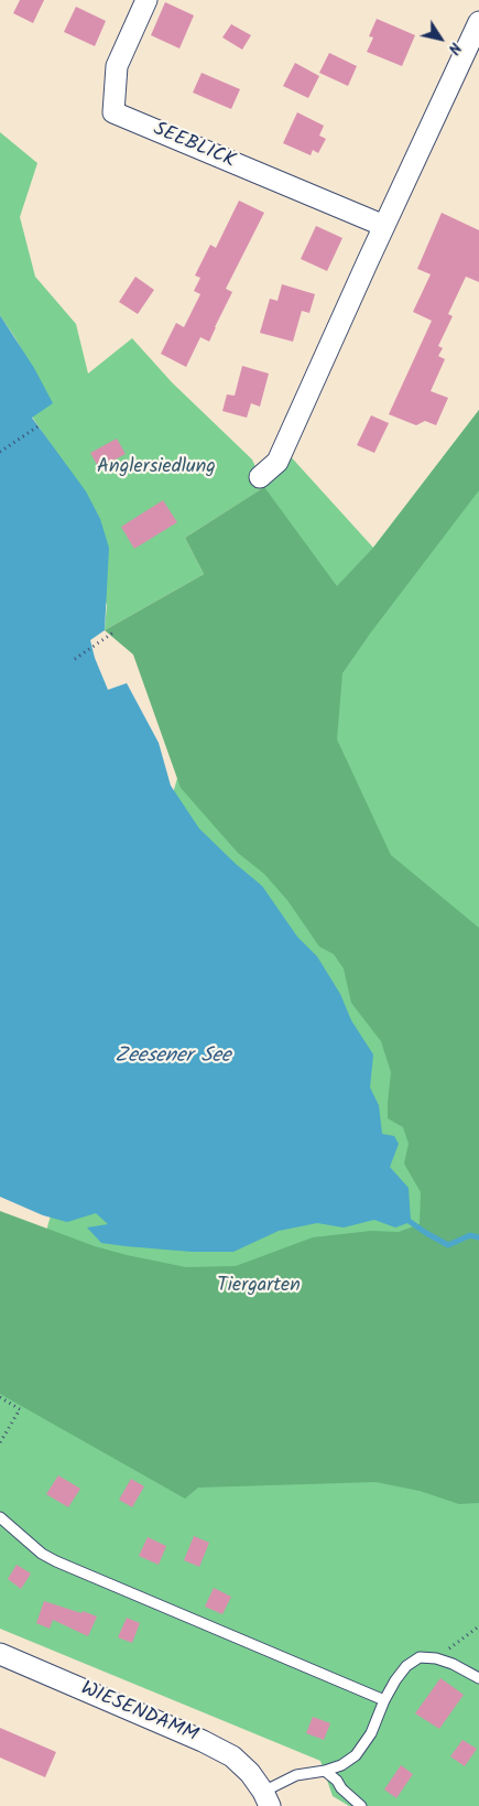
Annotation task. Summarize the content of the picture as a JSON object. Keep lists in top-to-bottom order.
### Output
{
  "streets": {
    "street": ["SEEBLICK", "WIESENDAMM"]
  },
  "water": ["Zeesener See"],
  "parks": ["Anglersiedlung", "Tiergarten"],
  "north": "bottom right"
}
